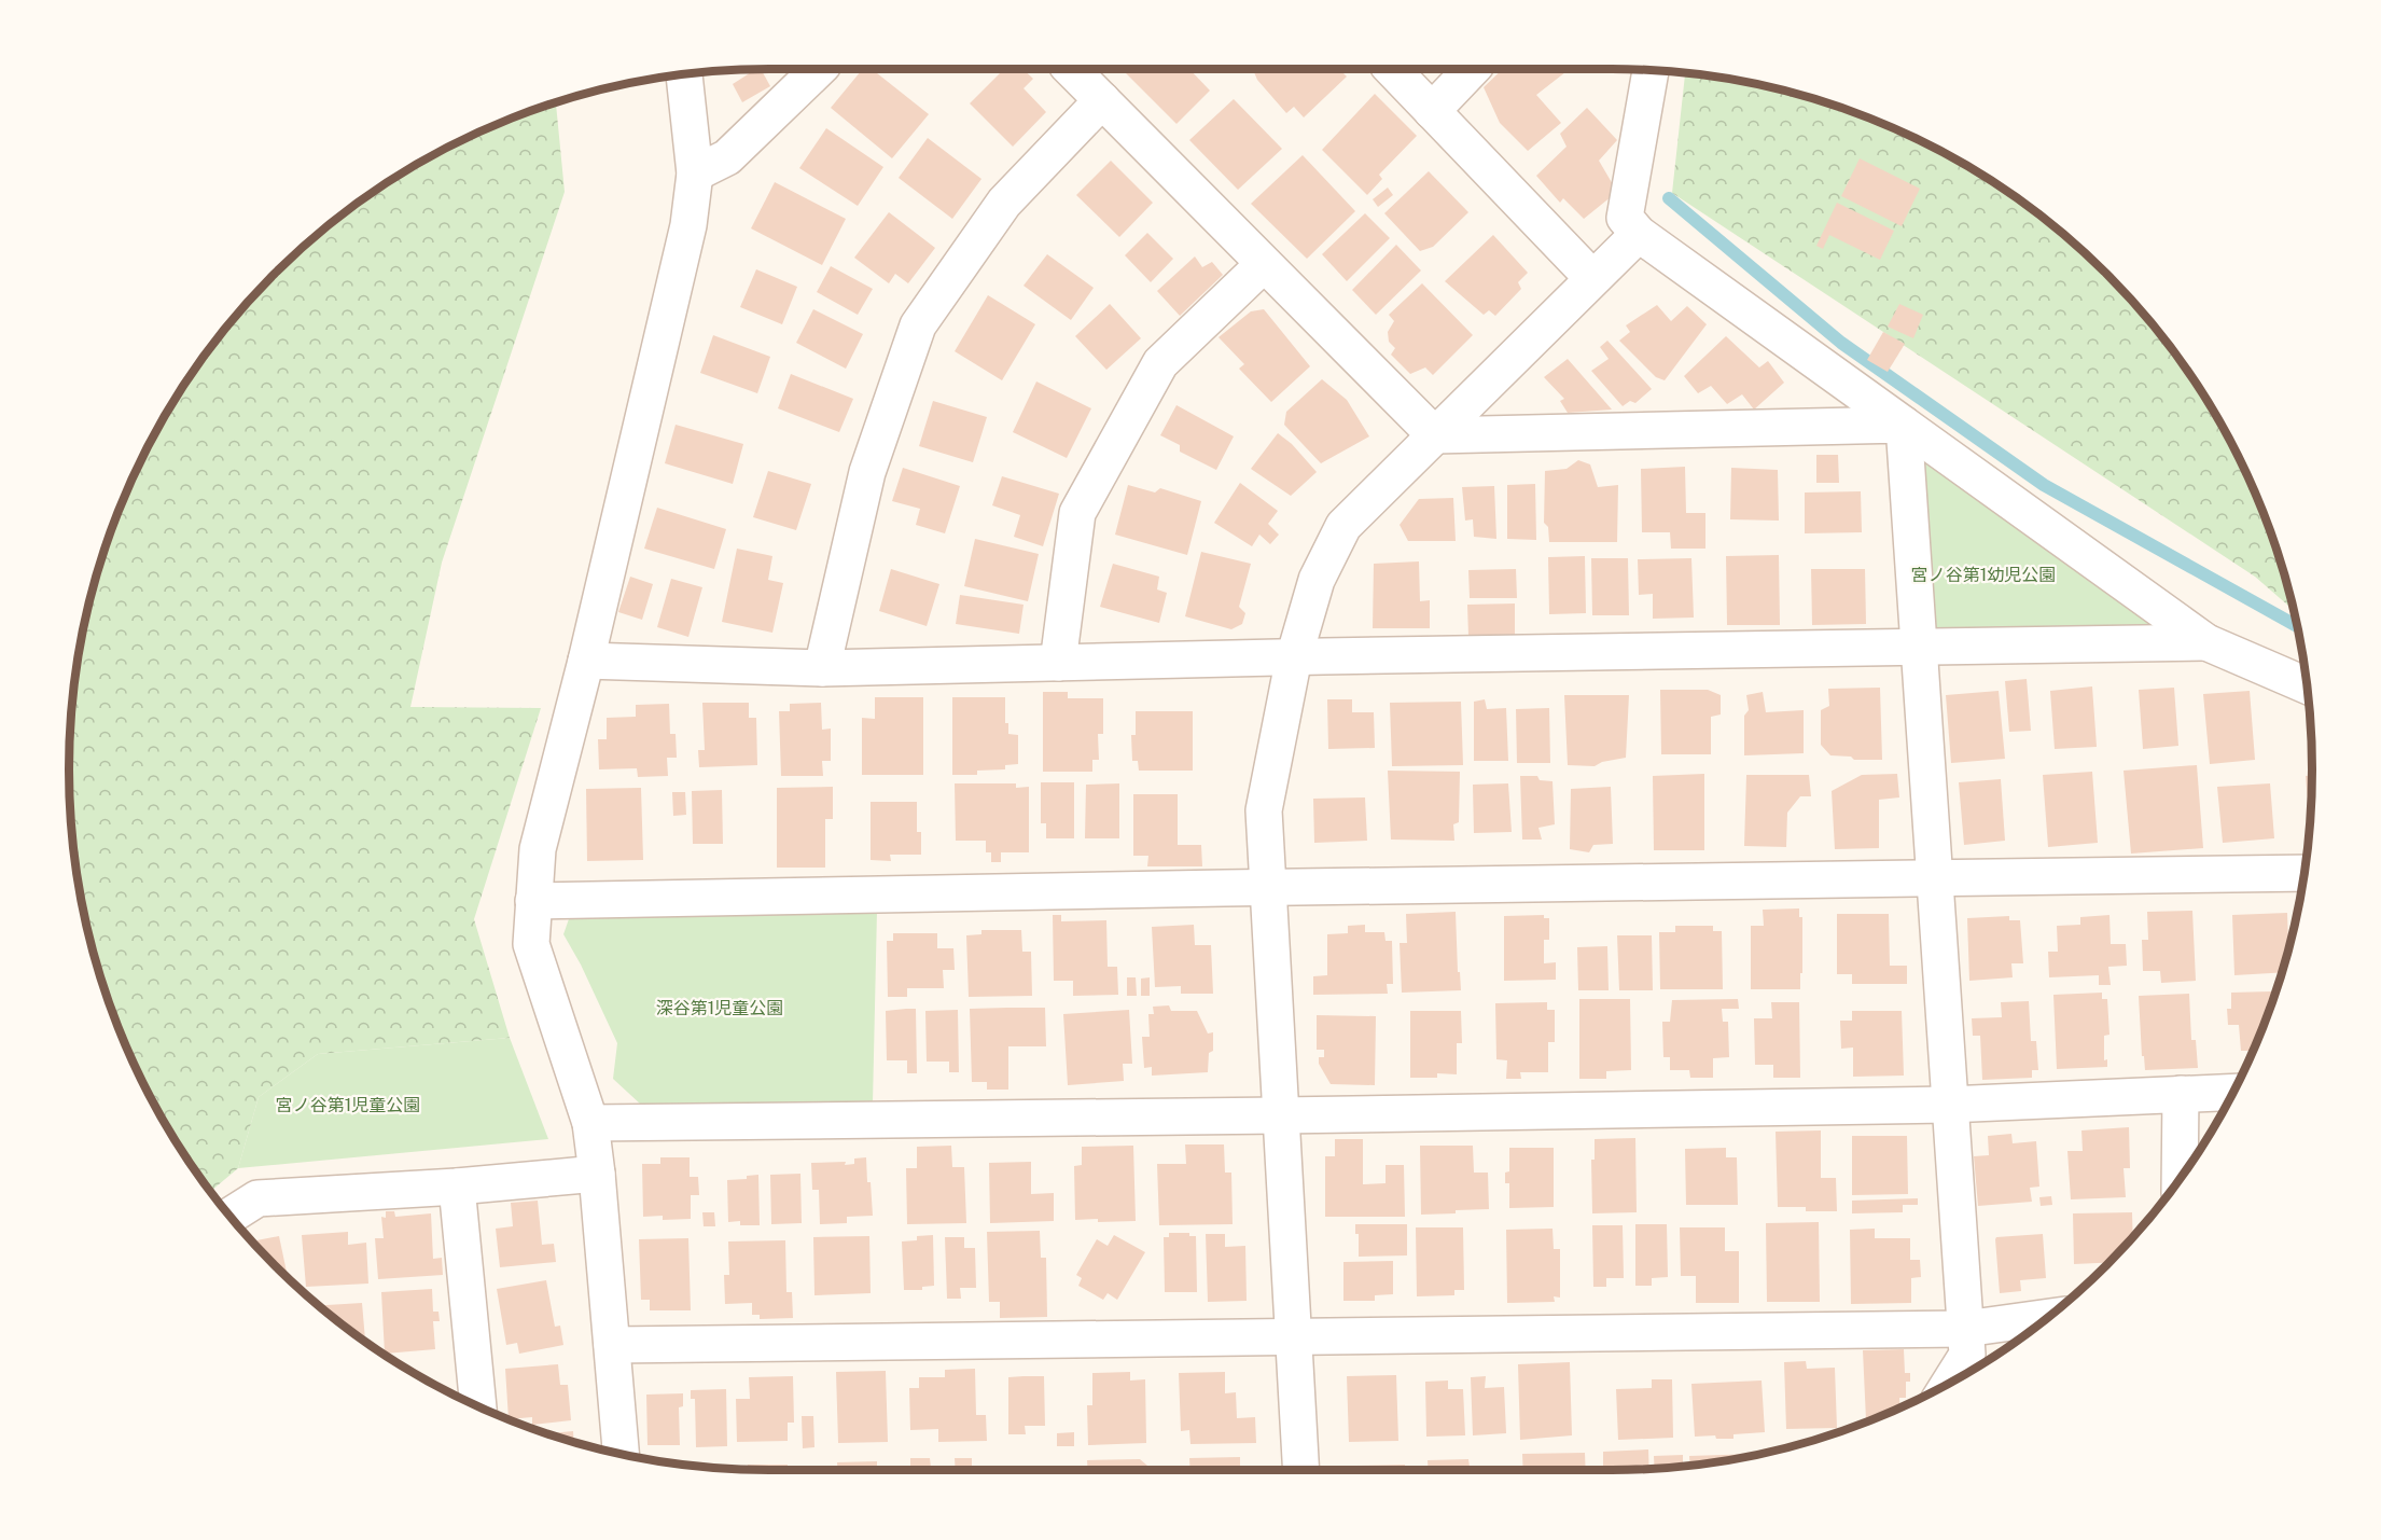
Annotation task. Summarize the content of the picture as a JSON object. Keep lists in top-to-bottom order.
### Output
{
  "parks": ["宮ノ谷第1幼児公園", "深谷第1児童公園", "宮ノ谷第1児童公園"]
}
